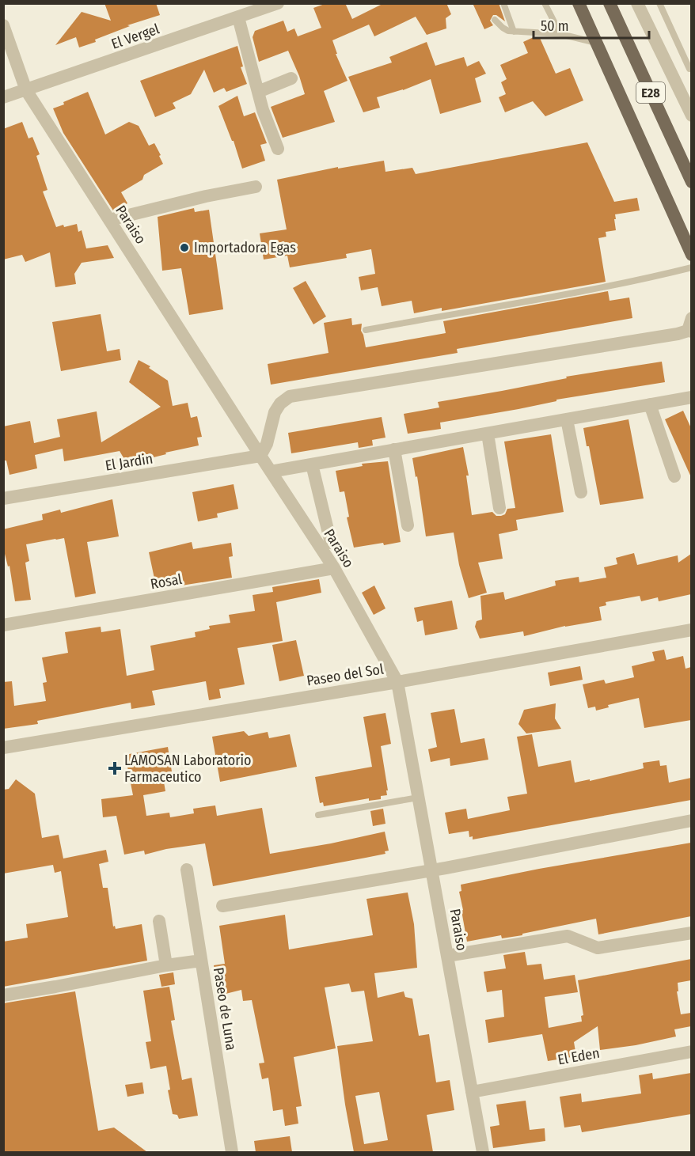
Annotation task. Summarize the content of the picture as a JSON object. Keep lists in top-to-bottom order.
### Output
{
  "streets": {
    "main road": ["E28"],
    "street": [
      "El Vergel",
      "Paraiso",
      "El Jardin",
      "Rosal",
      "Paseo del Sol",
      "Paseo de Luna",
      "El Eden"
    ]
  },
  "crossings": [
    ["El Vergel", "Paraiso"],
    ["Paraiso", "El Jardin"],
    ["Paraiso", "Rosal"],
    ["Paraiso", "Paseo del Sol"],
    ["Paraiso", "El Eden"]
  ],
  "places": {
    "other": ["Importadora Egas"],
    "health": ["LAMOSAN Laboratorio Farmaceutico"]
  },
  "scale_bar": "50 m"
}
